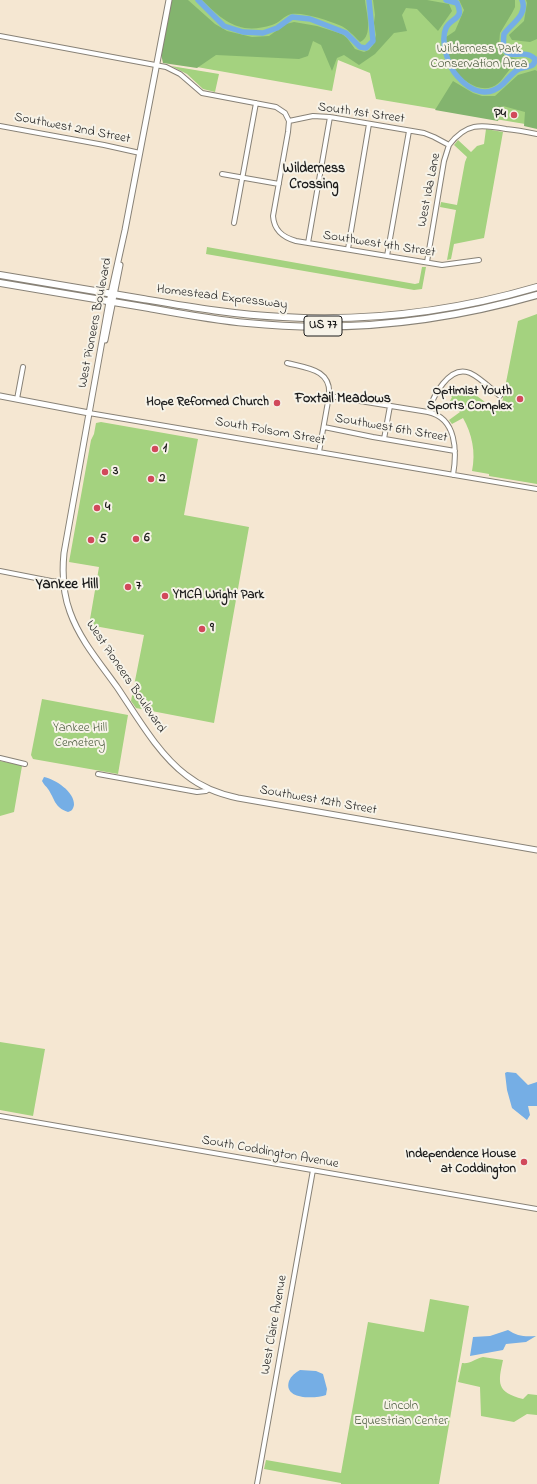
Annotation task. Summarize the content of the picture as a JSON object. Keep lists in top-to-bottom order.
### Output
{
  "streets": {
    "highway": ["Homestead Expressway", "US 77"],
    "main road": ["West Pioneers Boulevard", "South Folsom Street", "Southwest 12th Street"],
    "street": [
      "South 1st Street",
      "Southwest 2nd Street",
      "West Ida Lane",
      "Southwest 4th Street",
      "Southwest 6th Street",
      "South Coddington Avenue",
      "West Claire Avenue"
    ]
  },
  "crossings": [
    ["South 1st Street", "West Ida Lane"],
    ["Southwest 2nd Street", "West Pioneers Boulevard"],
    ["West Ida Lane", "Southwest 4th Street"],
    ["Homestead Expressway", "West Pioneers Boulevard"],
    ["West Pioneers Boulevard", "South Folsom Street"],
    ["West Pioneers Boulevard", "Southwest 12th Street"],
    ["South Coddington Avenue", "West Claire Avenue"]
  ],
  "districts": ["Wilderness Crossing", "Foxtail Meadows", "Yankee Hill"],
  "parks": ["Wilderness Park Conservation Area", "Yankee Hill Cemetery", "Lincoln Equestrian Center"],
  "places": [
    "P4",
    "Optimist Youth Sports Complex",
    "Hope Reformed Church",
    "1",
    "3",
    "2",
    "4",
    "6",
    "5",
    "7",
    "YMCA Wright Park",
    "9",
    "Independence House at Coddington"
  ]
}
